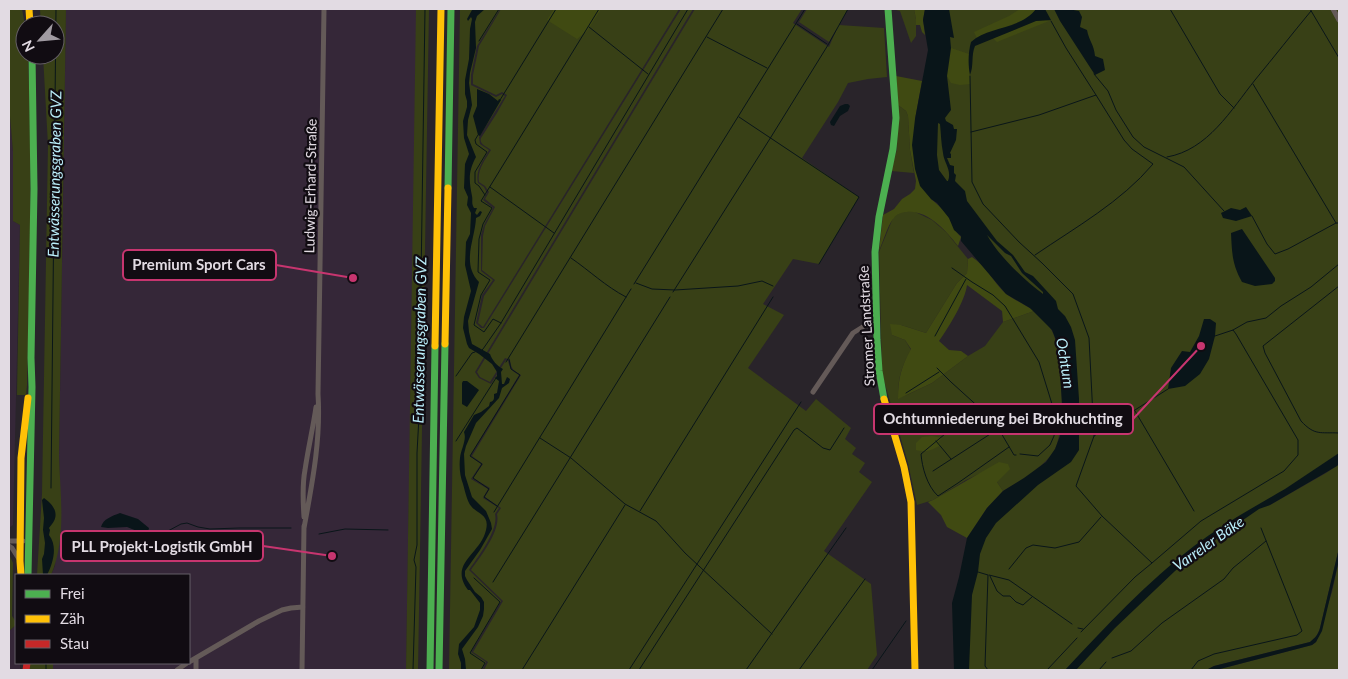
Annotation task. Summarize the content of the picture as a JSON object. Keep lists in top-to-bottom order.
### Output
{
  "streets": {
    "main road": ["Stromer Landstraße"],
    "street": ["Ludwig-Erhard-Straße"]
  },
  "water": ["Entwässerungsgraben GVZ", "Ochtum", "Varreler Bäke"],
  "places": ["Premium Sport Cars", "Ochtumniederung bei Brokhuchting", "PLL Projekt-Logistik GmbH"],
  "legend": ["Frei", "Zäh", "Stau"],
  "north": "bottom left"
}
